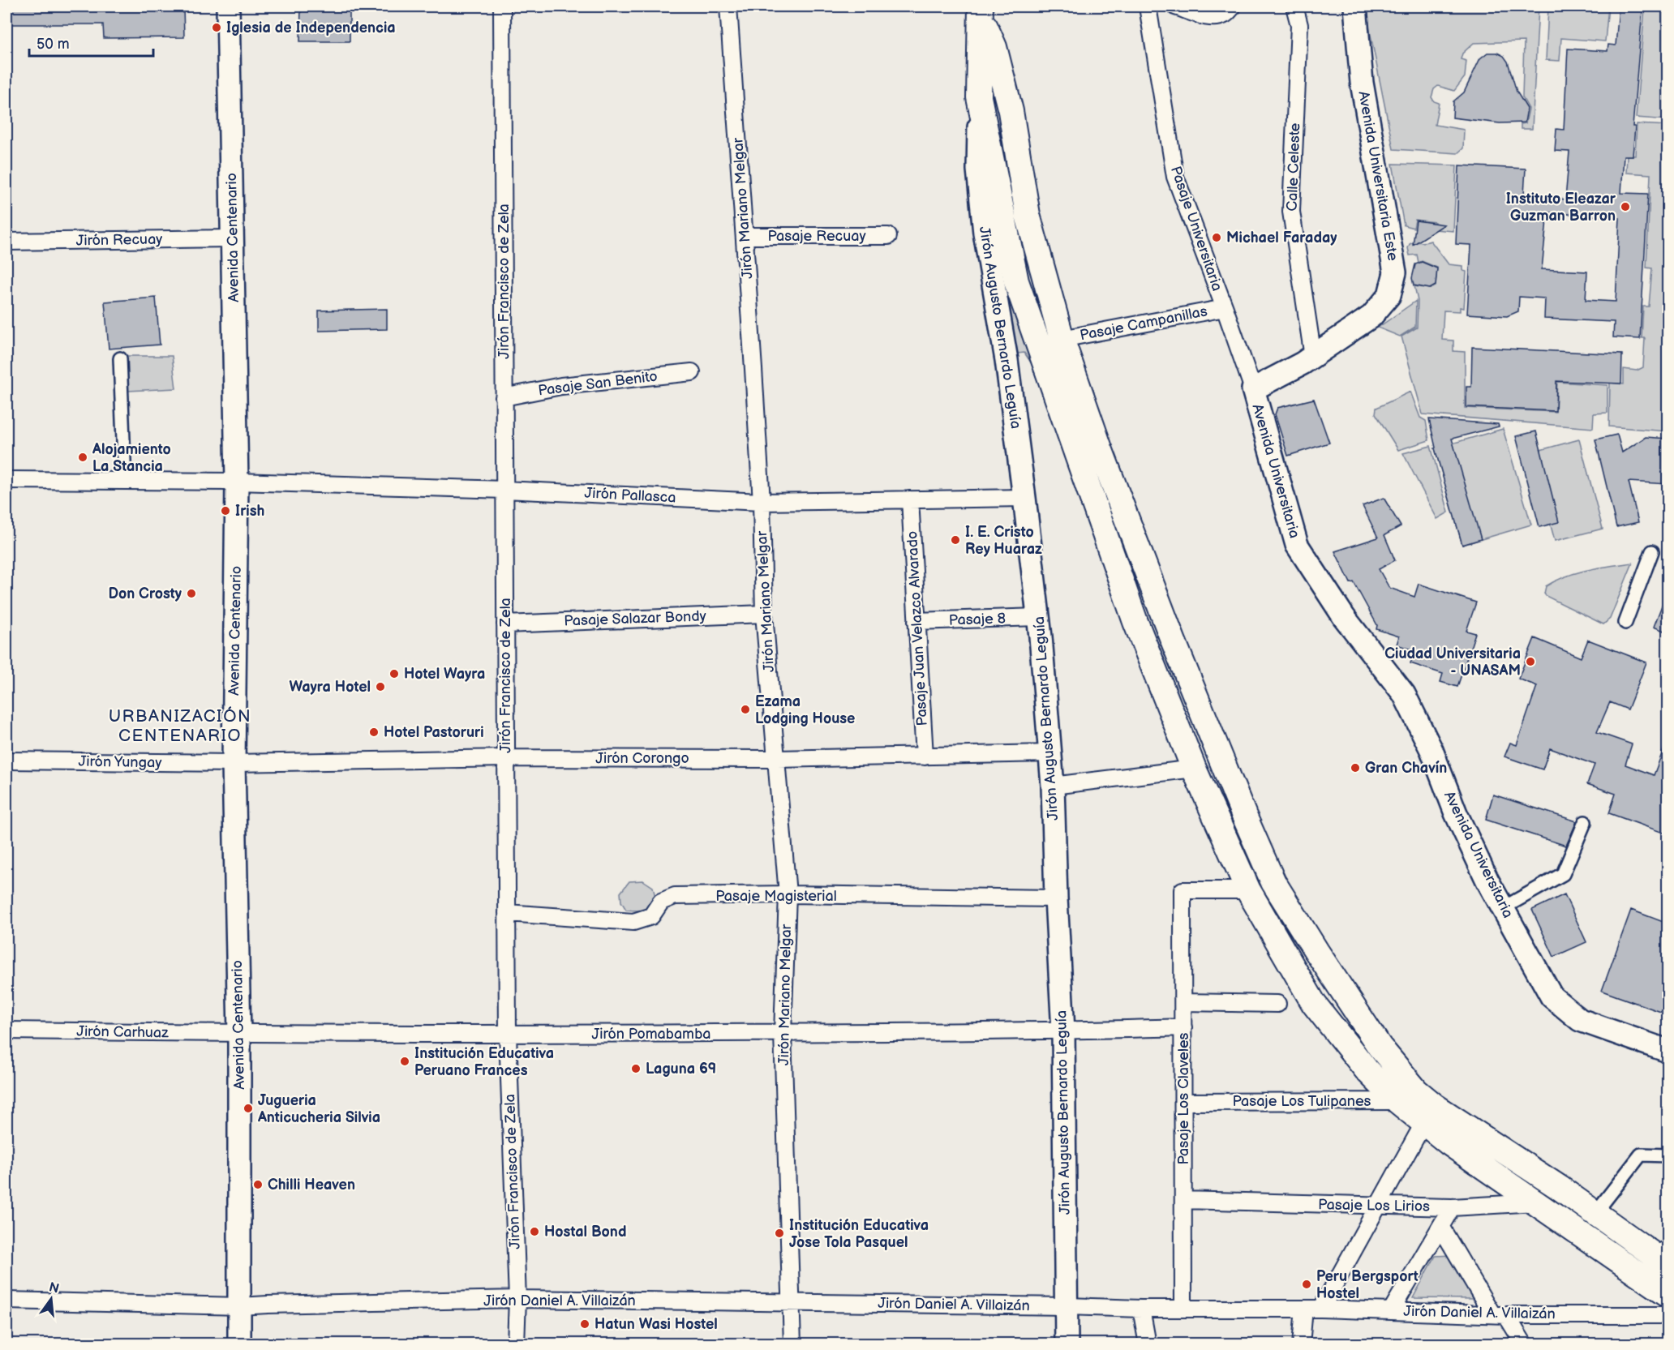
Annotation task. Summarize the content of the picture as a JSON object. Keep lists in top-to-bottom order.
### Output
{
  "streets": {
    "main road": [
      "Avenida Universitaria Este",
      "Avenida Centenario",
      "Jirón Augusto Bernardo Leguía",
      "Avenida Universitaria"
    ],
    "street": [
      "Calle Celeste",
      "Jirón Mariano Melgar",
      "Pasaje Universitaria",
      "Pasaje Recuay",
      "Jirón Recuay",
      "Jirón Francisco de Zela",
      "Pasaje Campanillas",
      "Pasaje San Benito",
      "Jirón Pallasca",
      "Pasaje Salazar Bondy",
      "Pasaje 8",
      "Pasaje Juan Velazco Alvarado",
      "Jirón Corongo",
      "Jirón Yungay",
      "Pasaje Magisterial",
      "Jirón Carhuaz",
      "Jirón Pomabamba",
      "Pasaje Los Claveles",
      "Pasaje Los Tulipanes",
      "Pasaje Los Lirios",
      "Jirón Daniel A. Villaizán"
    ]
  },
  "crossings": [
    ["Calle Celeste", "Avenida Universitaria Este"],
    ["Avenida Universitaria Este", "Pasaje Universitaria"],
    ["Avenida Universitaria Este", "Avenida Universitaria"],
    ["Jirón Mariano Melgar", "Pasaje Recuay"],
    ["Jirón Mariano Melgar", "Jirón Pallasca"],
    ["Jirón Mariano Melgar", "Pasaje Salazar Bondy"],
    ["Jirón Mariano Melgar", "Jirón Corongo"],
    ["Jirón Mariano Melgar", "Pasaje Magisterial"],
    ["Jirón Mariano Melgar", "Jirón Pomabamba"],
    ["Jirón Mariano Melgar", "Jirón Daniel A. Villaizán"],
    ["Pasaje Universitaria", "Pasaje Campanillas"],
    ["Pasaje Universitaria", "Avenida Universitaria"],
    ["Avenida Centenario", "Jirón Recuay"],
    ["Avenida Centenario", "Jirón Pallasca"],
    ["Avenida Centenario", "Jirón Corongo"],
    ["Avenida Centenario", "Jirón Yungay"],
    ["Avenida Centenario", "Jirón Carhuaz"],
    ["Avenida Centenario", "Jirón Pomabamba"],
    ["Avenida Centenario", "Jirón Daniel A. Villaizán"],
    ["Jirón Francisco de Zela", "Pasaje San Benito"],
    ["Jirón Francisco de Zela", "Jirón Pallasca"],
    ["Jirón Francisco de Zela", "Pasaje Salazar Bondy"],
    ["Jirón Francisco de Zela", "Jirón Corongo"],
    ["Jirón Francisco de Zela", "Pasaje Magisterial"],
    ["Jirón Francisco de Zela", "Jirón Pomabamba"],
    ["Jirón Francisco de Zela", "Jirón Daniel A. Villaizán"],
    ["Jirón Augusto Bernardo Leguía", "Jirón Pallasca"],
    ["Jirón Augusto Bernardo Leguía", "Pasaje 8"],
    ["Jirón Augusto Bernardo Leguía", "Jirón Corongo"],
    ["Jirón Augusto Bernardo Leguía", "Pasaje Magisterial"],
    ["Jirón Augusto Bernardo Leguía", "Jirón Pomabamba"],
    ["Jirón Augusto Bernardo Leguía", "Jirón Daniel A. Villaizán"],
    ["Jirón Pallasca", "Pasaje Juan Velazco Alvarado"],
    ["Pasaje 8", "Pasaje Juan Velazco Alvarado"],
    ["Pasaje Juan Velazco Alvarado", "Jirón Corongo"],
    ["Jirón Corongo", "Jirón Yungay"],
    ["Jirón Carhuaz", "Jirón Pomabamba"],
    ["Jirón Pomabamba", "Pasaje Los Claveles"],
    ["Pasaje Los Claveles", "Pasaje Los Tulipanes"],
    ["Pasaje Los Claveles", "Pasaje Los Lirios"],
    ["Pasaje Los Claveles", "Jirón Daniel A. Villaizán"]
  ],
  "districts": ["URBANIZACIÓN CENTENARIO"],
  "places": [
    "Iglesia de Independencia",
    "Instituto Eleazar Guzman Barron",
    "Michael Faraday",
    "Alojamiento La Stancia",
    "Irish",
    "I. E. Cristo Rey Huaraz",
    "Don Crosty",
    "Ciudad Universitaria - UNASAM",
    "Hotel Wayra",
    "Wayra Hotel",
    "Ezama Lodging House",
    "Hotel Pastoruri",
    "Gran Chavín",
    "Institución Educativa Peruano Frances",
    "Laguna 69",
    "Jugueria Anticucheria Silvia",
    "Chilli Heaven",
    "Hostal Bond",
    "Institución Educativa Jose Tola Pasquel",
    "Peru Bergsport Hostel",
    "Hatun Wasi Hostel"
  ],
  "scale_bar": "50 m",
  "north": "top"
}
